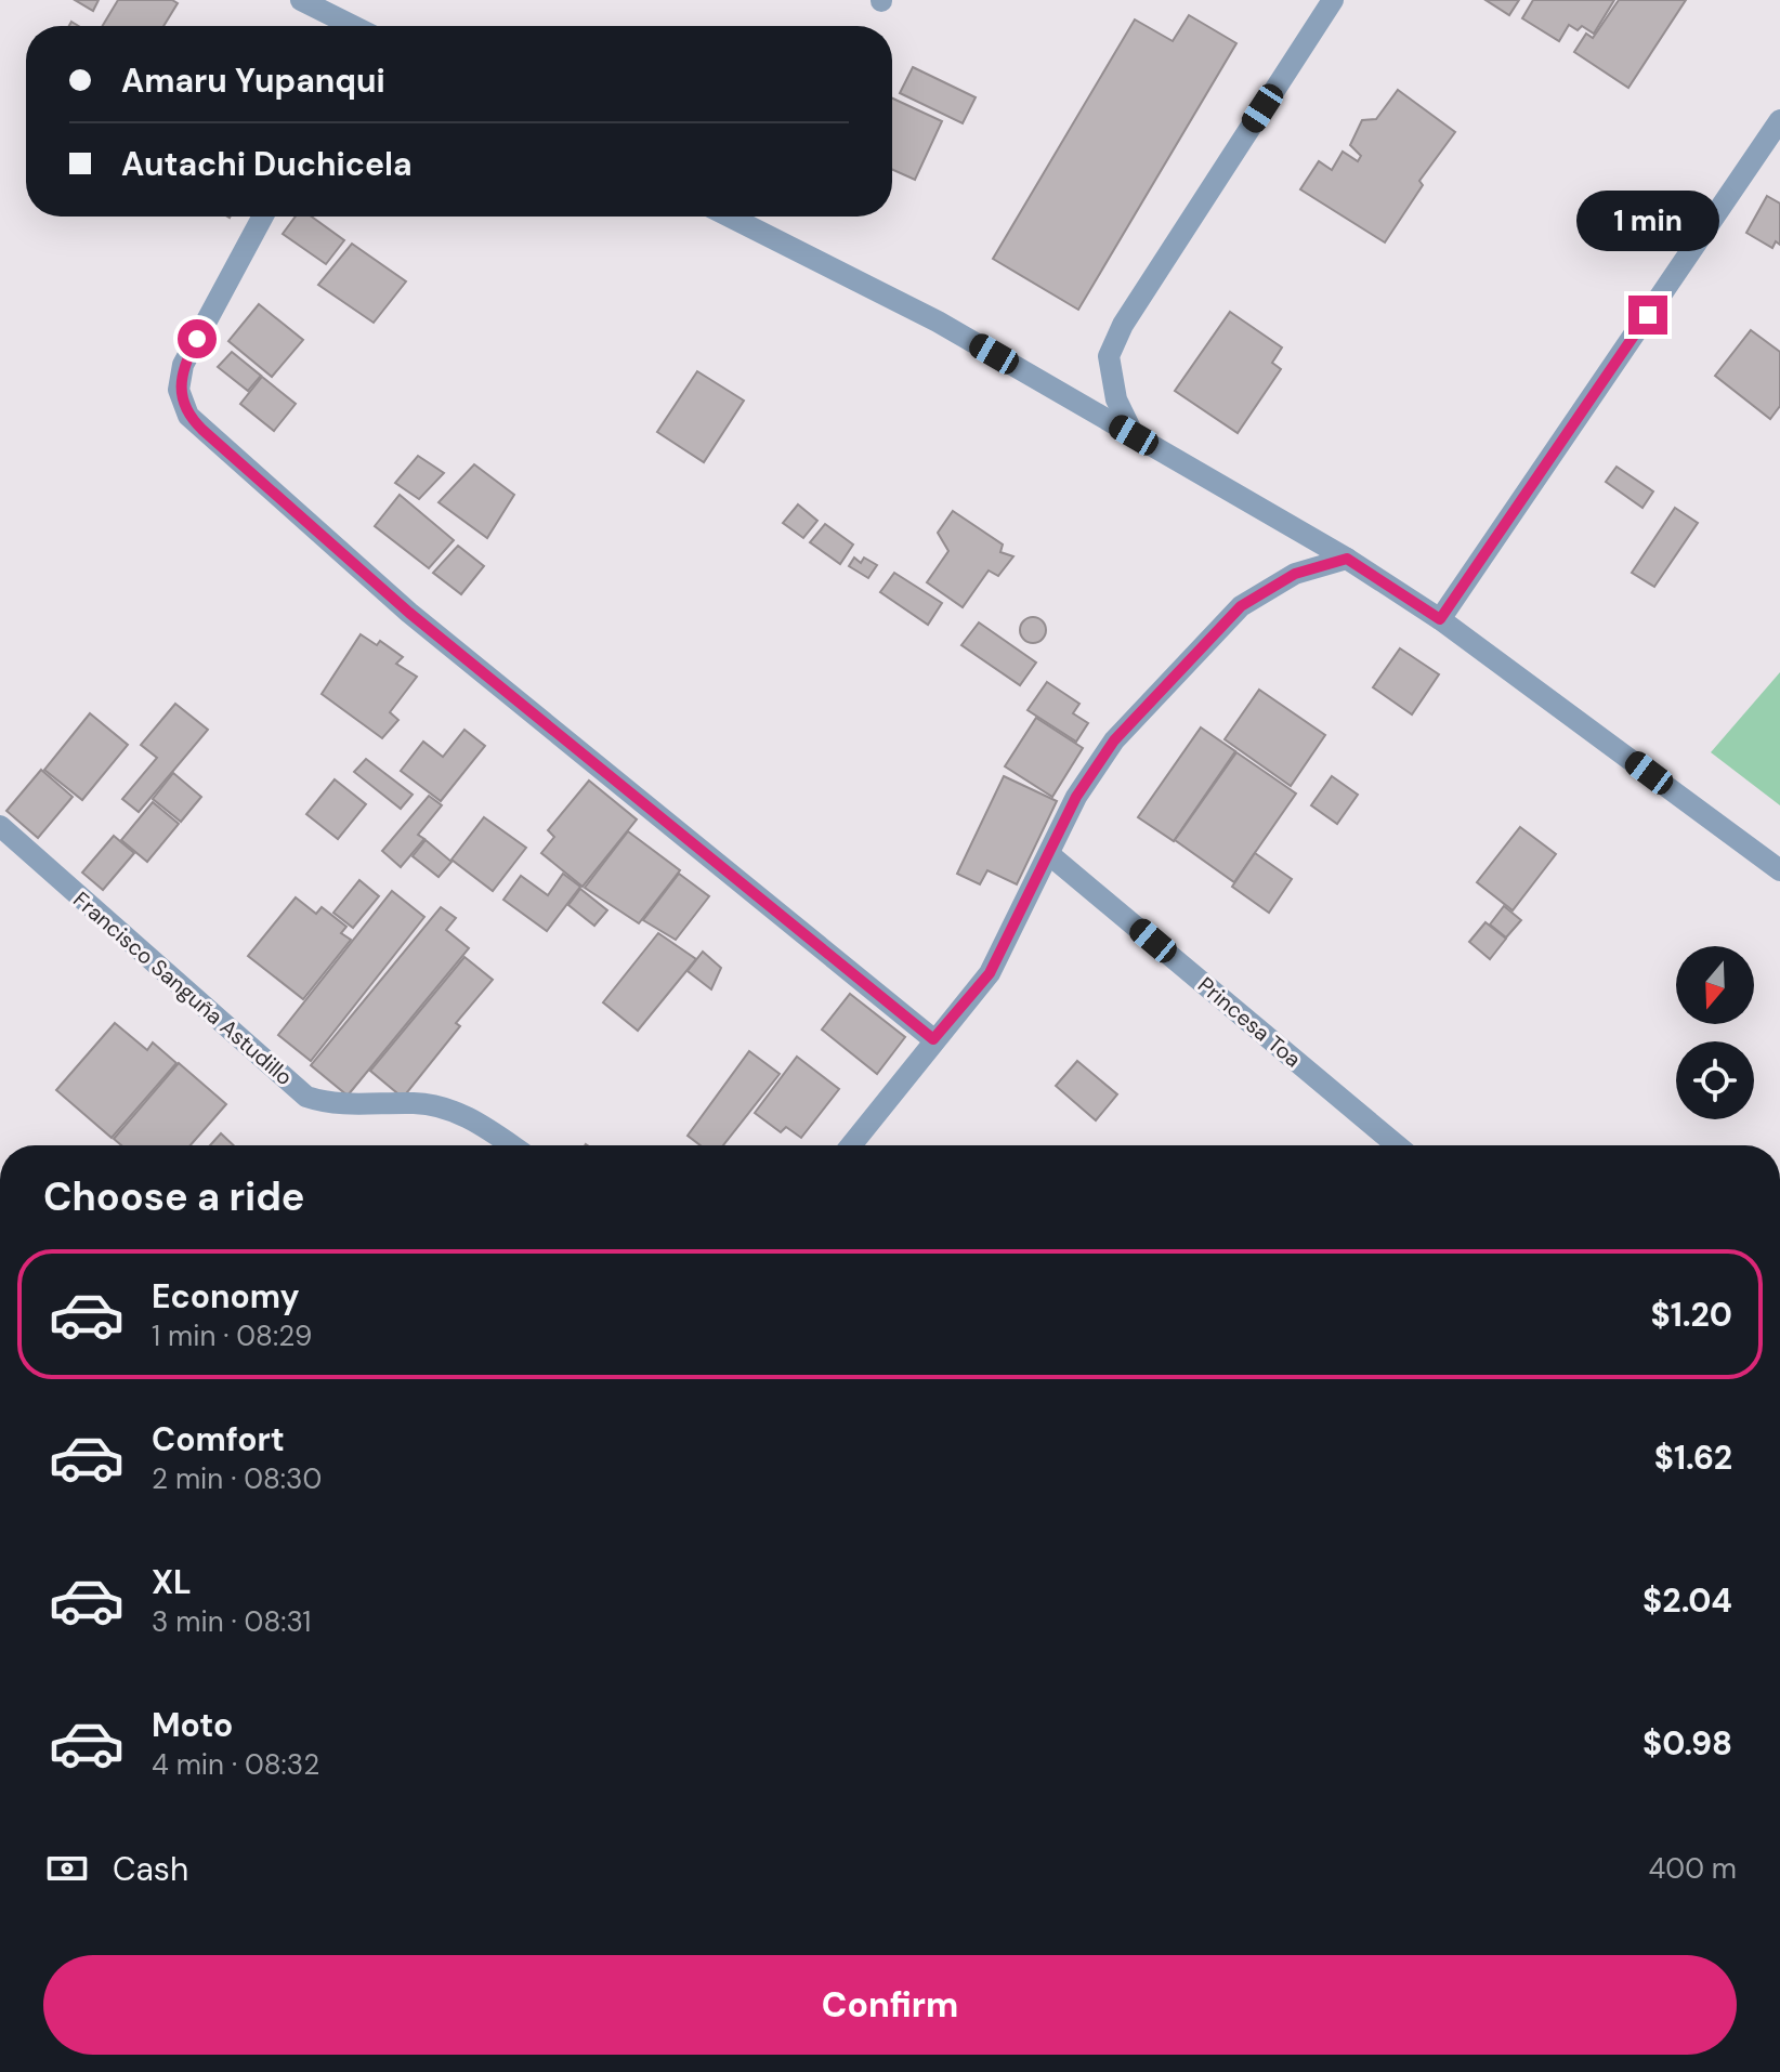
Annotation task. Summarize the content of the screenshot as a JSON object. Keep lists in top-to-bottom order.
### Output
{
  "streets": {
    "street": ["Francisco Sanguña Astudillo", "Princesa Toa"]
  },
  "north": "bottom",
  "page": {
    "banner": ["Amaru Yupanqui", "Autachi Duchicela"],
    "bubble": "1 min",
    "heading": "Choose a ride",
    "list": [
      {
        "name": "Economy",
        "note": "1 min · 08:29",
        "value": "$1.20"
      },
      {
        "name": "Comfort",
        "note": "2 min · 08:30",
        "value": "$1.62"
      },
      {
        "name": "XL",
        "note": "3 min · 08:31",
        "value": "$2.04"
      },
      {
        "name": "Moto",
        "note": "4 min · 08:32",
        "value": "$0.98"
      }
    ],
    "pay": ["Cash", "400 m"],
    "buttons": "Confirm"
  }
}
